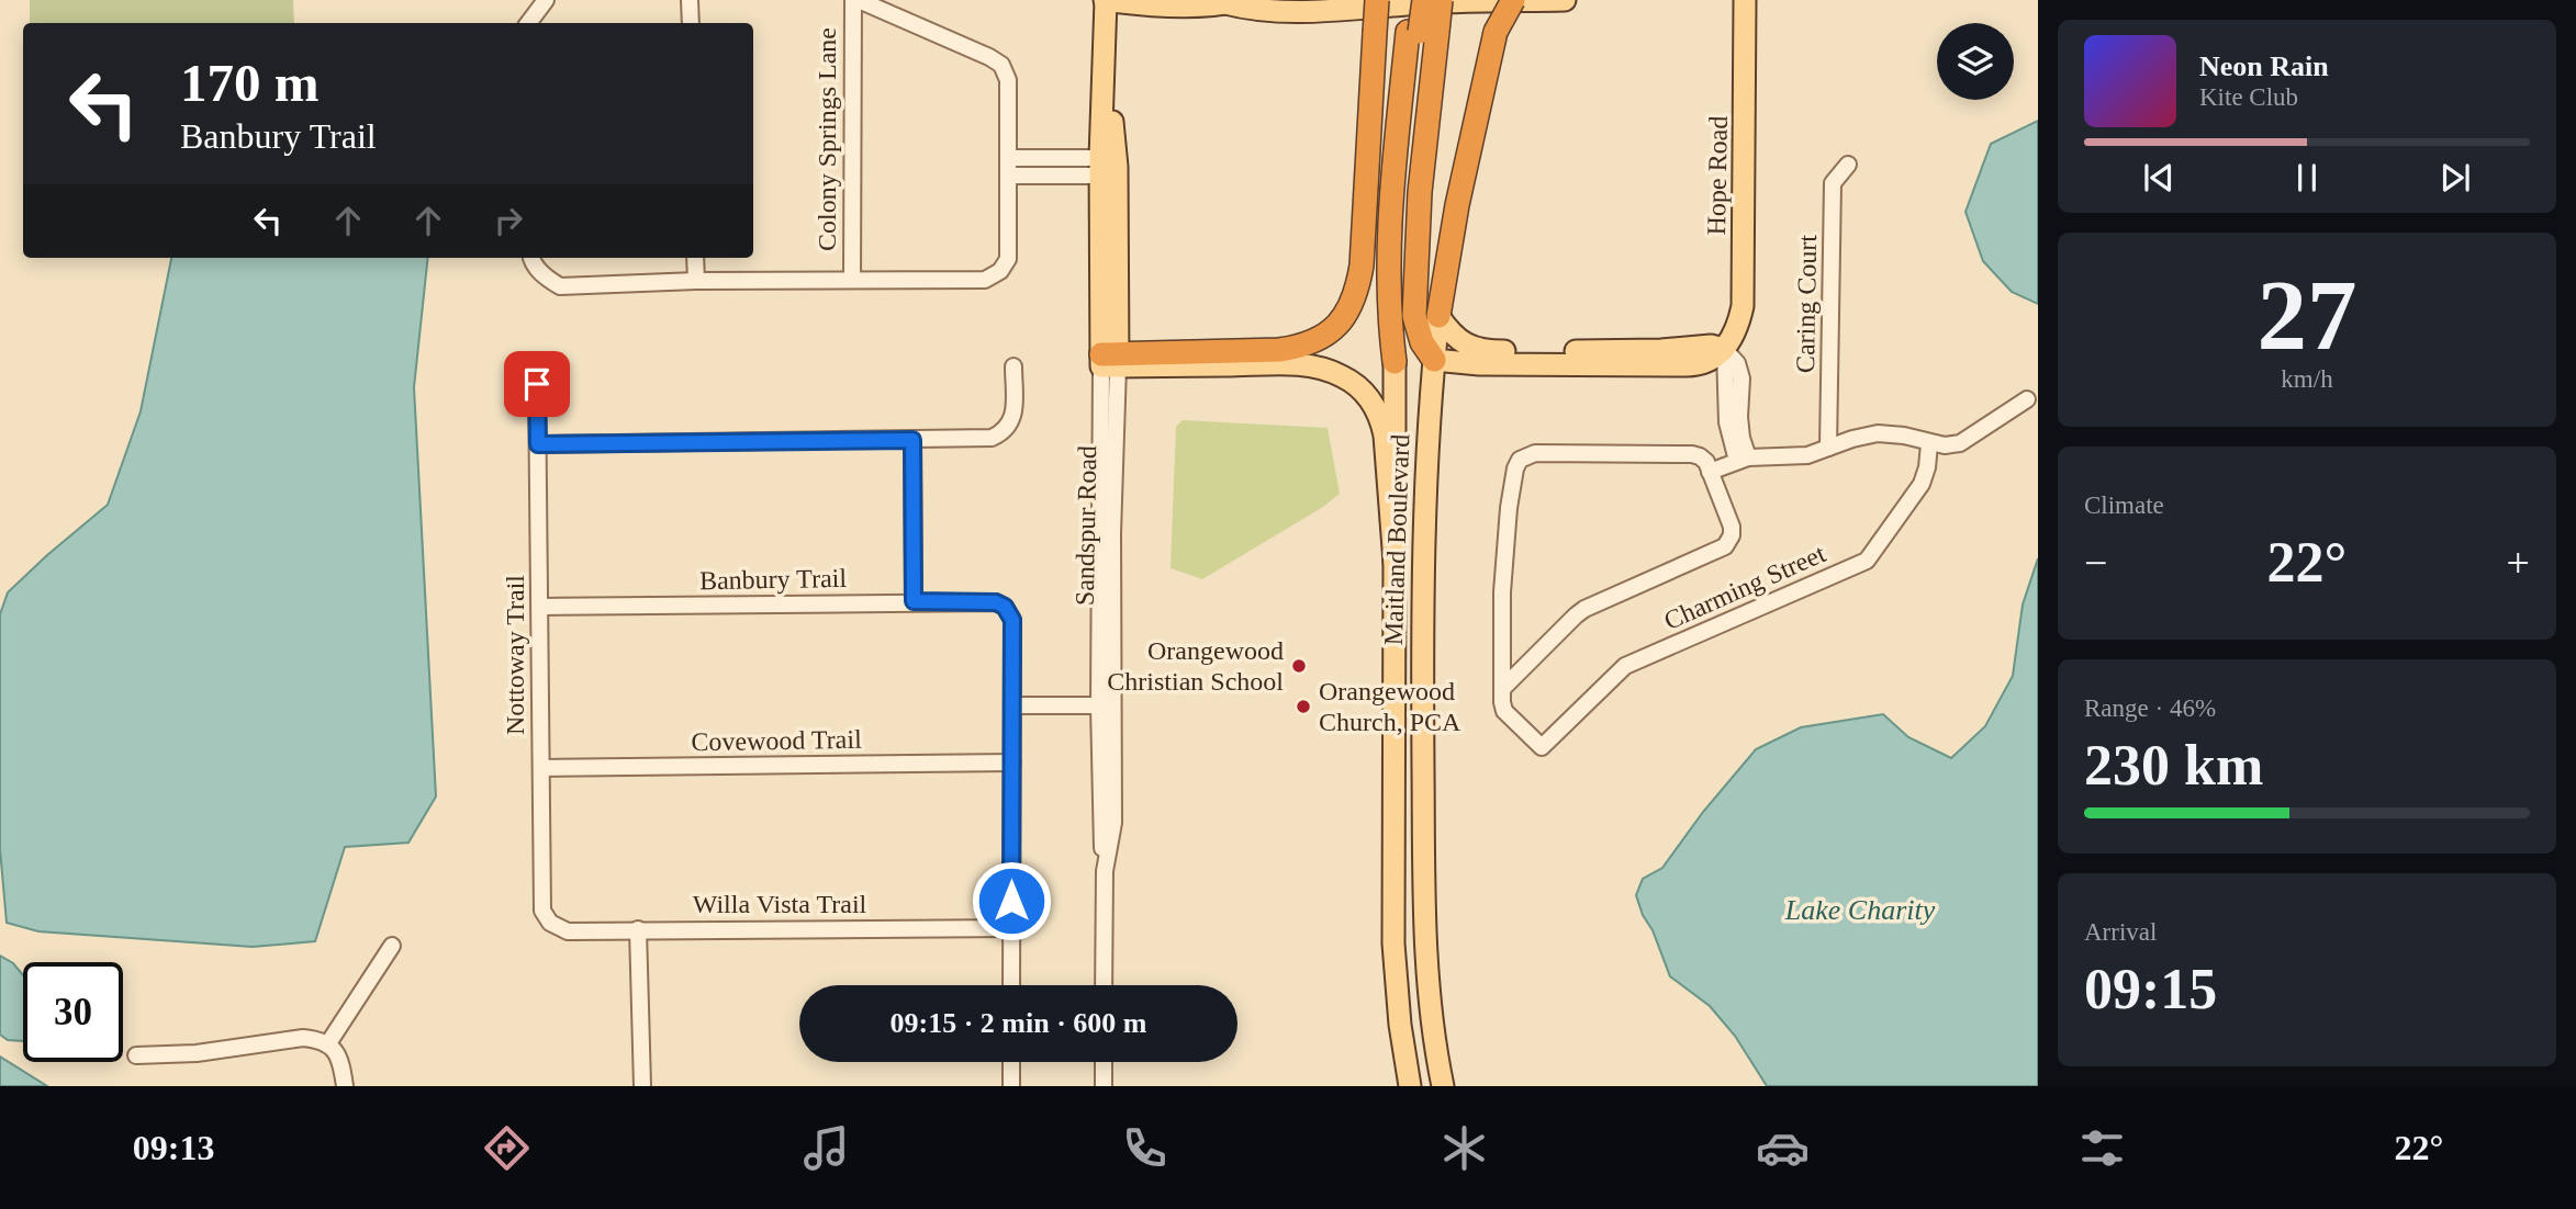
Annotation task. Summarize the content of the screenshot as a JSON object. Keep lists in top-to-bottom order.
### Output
{
  "streets": {
    "highway": ["Maitland Boulevard"],
    "main road": ["Hope Road", "Sandspur Road"],
    "street": [
      "Colony Springs Lane",
      "Caring Court",
      "Banbury Trail",
      "Charming Street",
      "Nottoway Trail",
      "Covewood Trail",
      "Willa Vista Trail"
    ]
  },
  "crossings": [
    ["Banbury Trail", "Nottoway Trail"],
    ["Nottoway Trail", "Covewood Trail"],
    ["Nottoway Trail", "Willa Vista Trail"]
  ],
  "water": ["Lake Charity"],
  "places": ["Orangewood Christian School", "Orangewood Church, PCA"],
  "page": {
    "turn": ["170 m", "Banbury Trail"],
    "song": ["Neon Rain", "Kite Club"],
    "tile": [
      ["27", "km/h"],
      "Climate",
      ["Range · 46%", "230 km"],
      ["Arrival", "09:15"]
    ],
    "heat": ["−", "22°", "+"],
    "limit": "30",
    "trip": "09:15 · 2 min · 600 m",
    "tabs": ["09:13", "22°"]
  }
}
